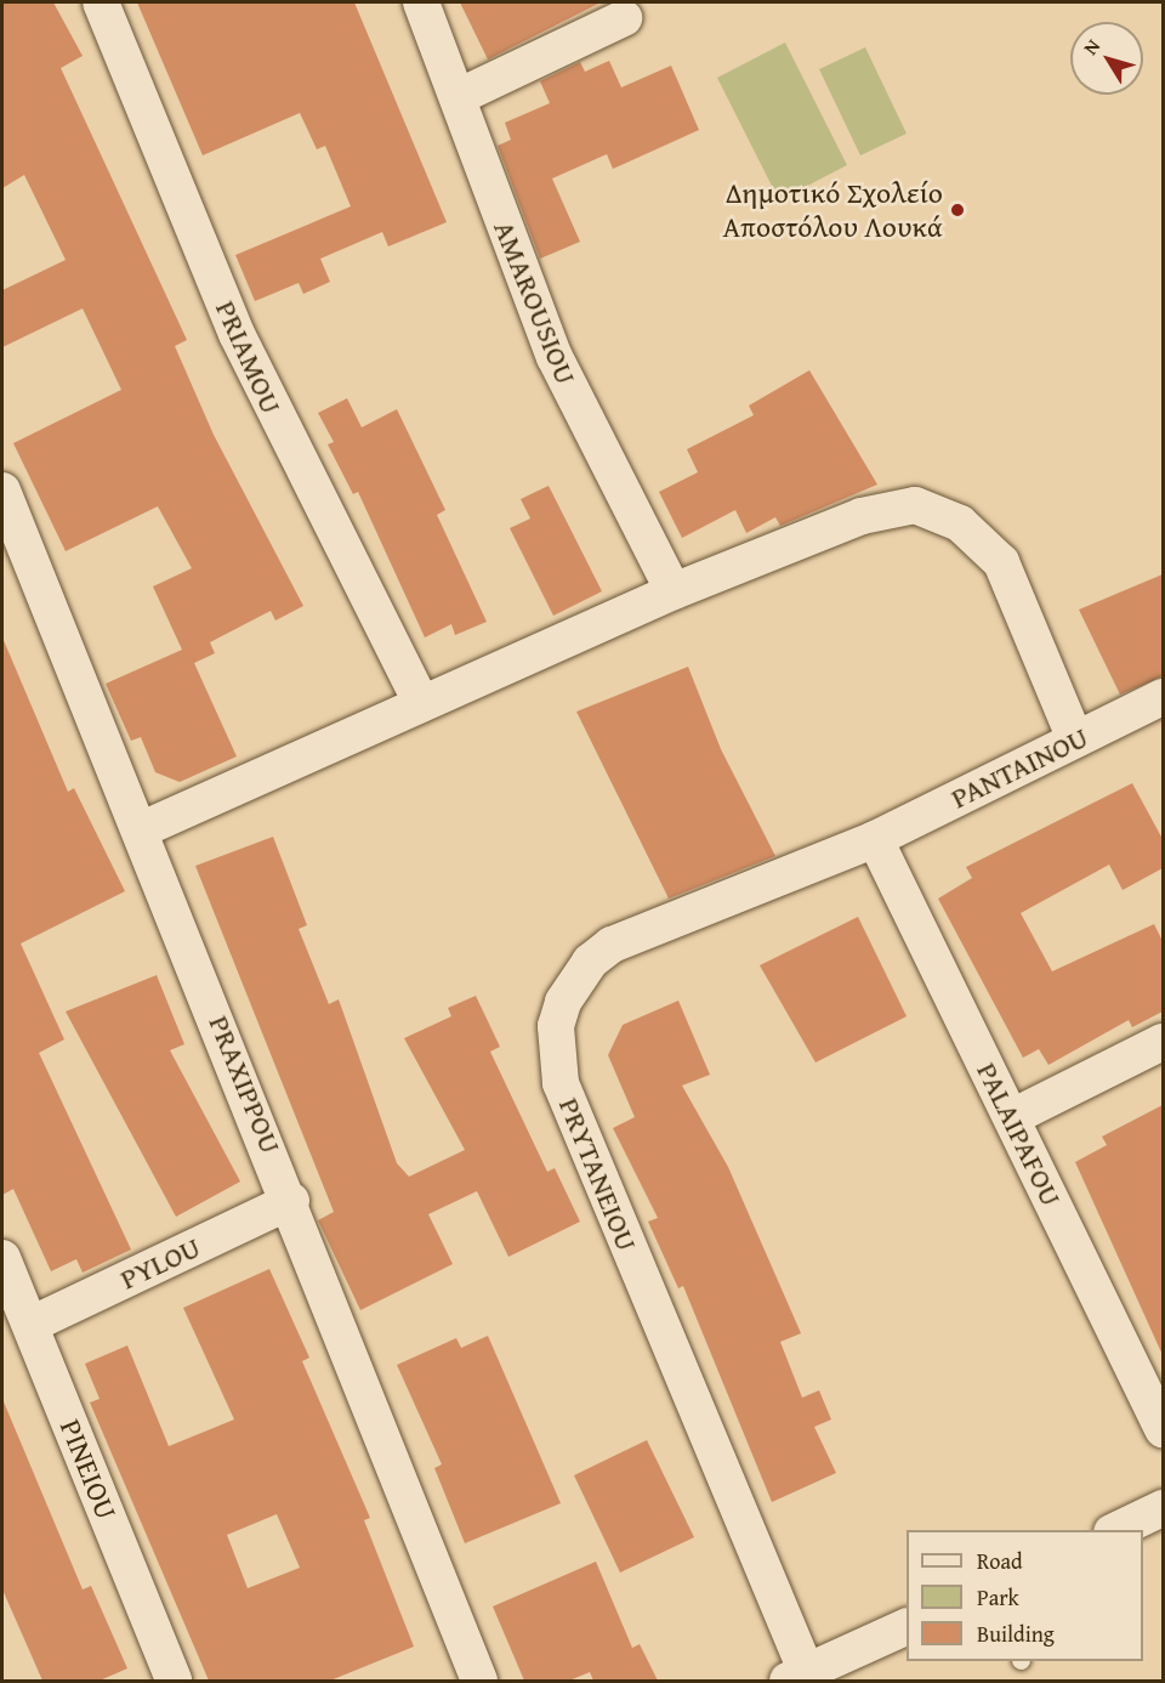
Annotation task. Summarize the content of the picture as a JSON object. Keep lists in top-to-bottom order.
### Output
{
  "streets": {
    "street": [
      "AMAROUSIOU",
      "PRIAMOU",
      "PANTAINOU",
      "PRAXIPPOU",
      "PALAIPAFOU",
      "PRYTANEIOU",
      "PYLOU",
      "PINEIOU"
    ]
  },
  "crossings": [
    ["PANTAINOU", "PALAIPAFOU"],
    ["PANTAINOU", "PRYTANEIOU"],
    ["PRAXIPPOU", "PYLOU"],
    ["PALAIPAFOU", "PRYTANEIOU"],
    ["PYLOU", "PINEIOU"]
  ],
  "places": ["Δημοτικό Σχολείο Αποστόλου Λουκά"],
  "legend": ["Road", "Park", "Building"],
  "north": "top left"
}
